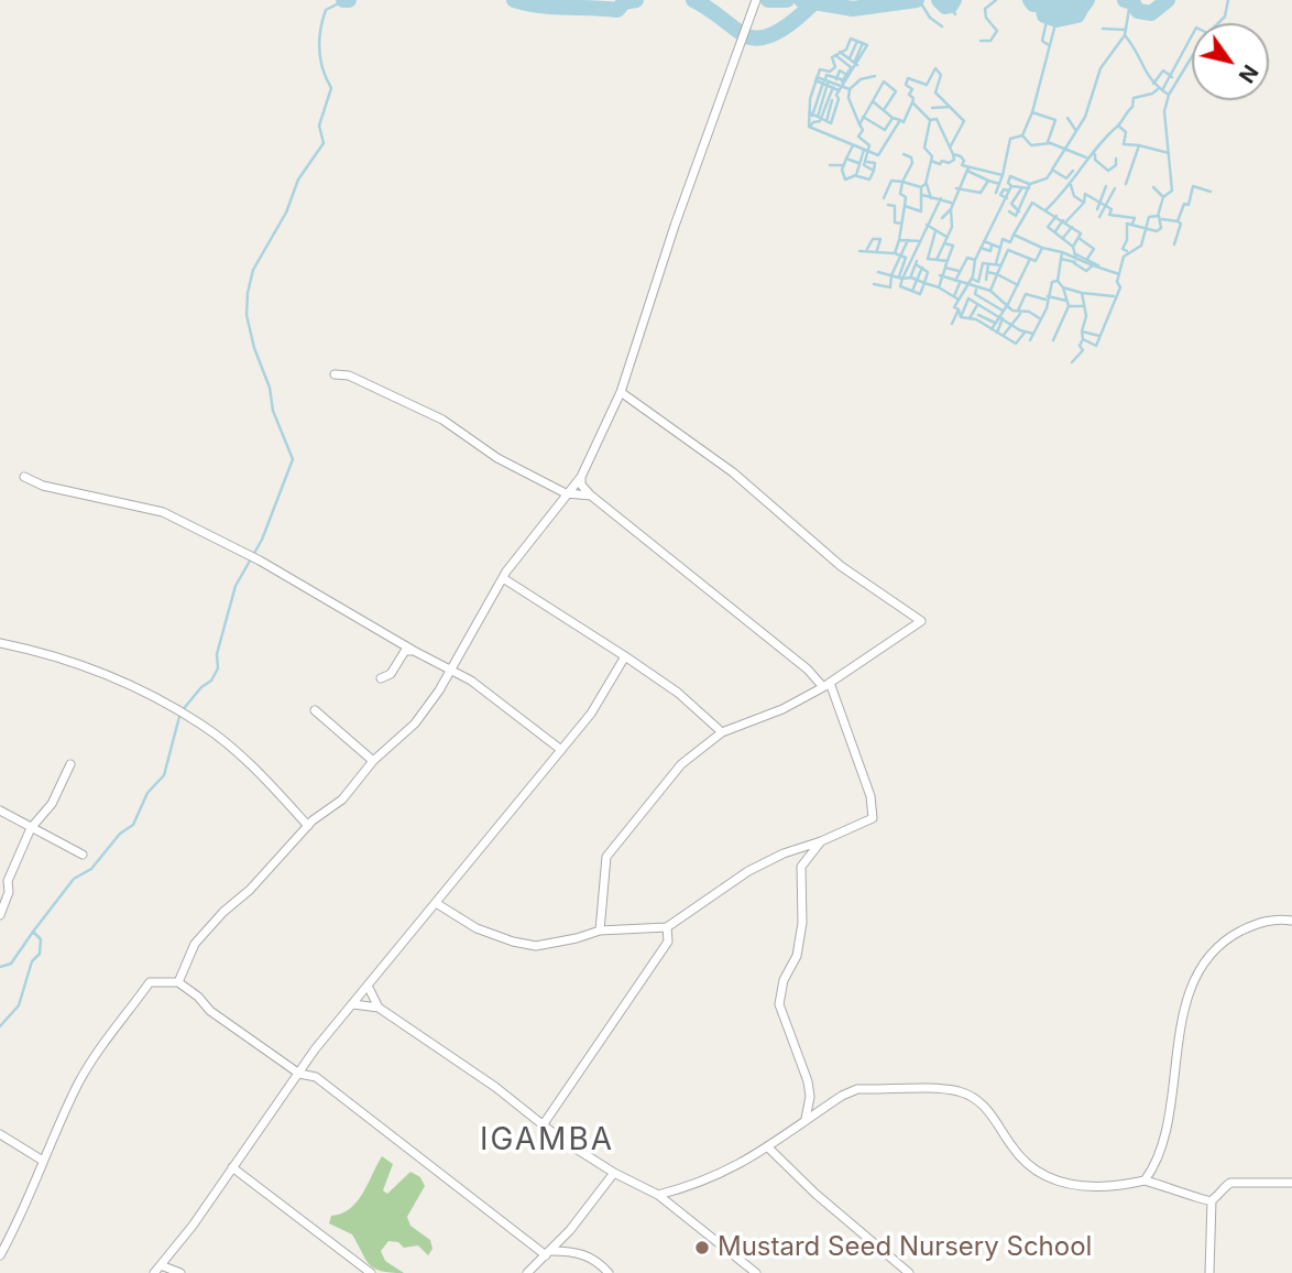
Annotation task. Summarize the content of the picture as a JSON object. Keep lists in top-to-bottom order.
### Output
{
  "districts": ["IGAMBA"],
  "places": ["Mustard Seed Nursery School"],
  "north": "bottom right"
}
